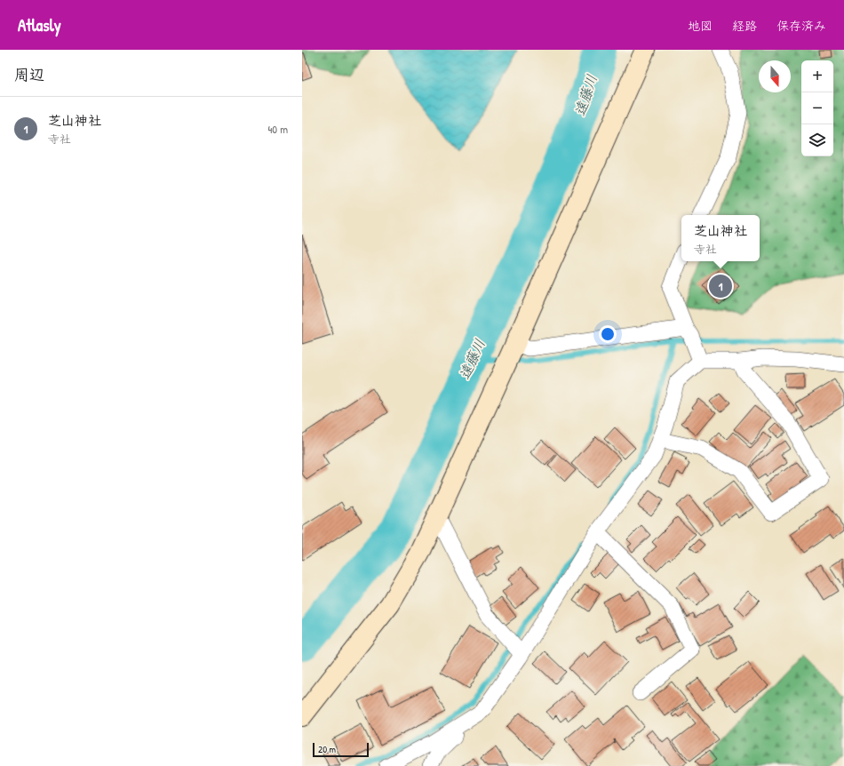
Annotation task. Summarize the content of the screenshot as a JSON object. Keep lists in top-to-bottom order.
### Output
{
  "water": ["遠藤川"],
  "scale_bar": "20 m",
  "north": "bottom",
  "page": {
    "header": "Atlasly",
    "nav": ["地図", "経路", "保存済み"],
    "heading": "周辺",
    "map_buttons": ["+", "−"],
    "list": [
      {
        "mark": "1",
        "name": "芝山神社",
        "note": "寺社",
        "value": "40 m"
      }
    ],
    "popup": ["芝山神社", "寺社"],
    "pins": "1",
    "scale": "20 m"
  }
}
